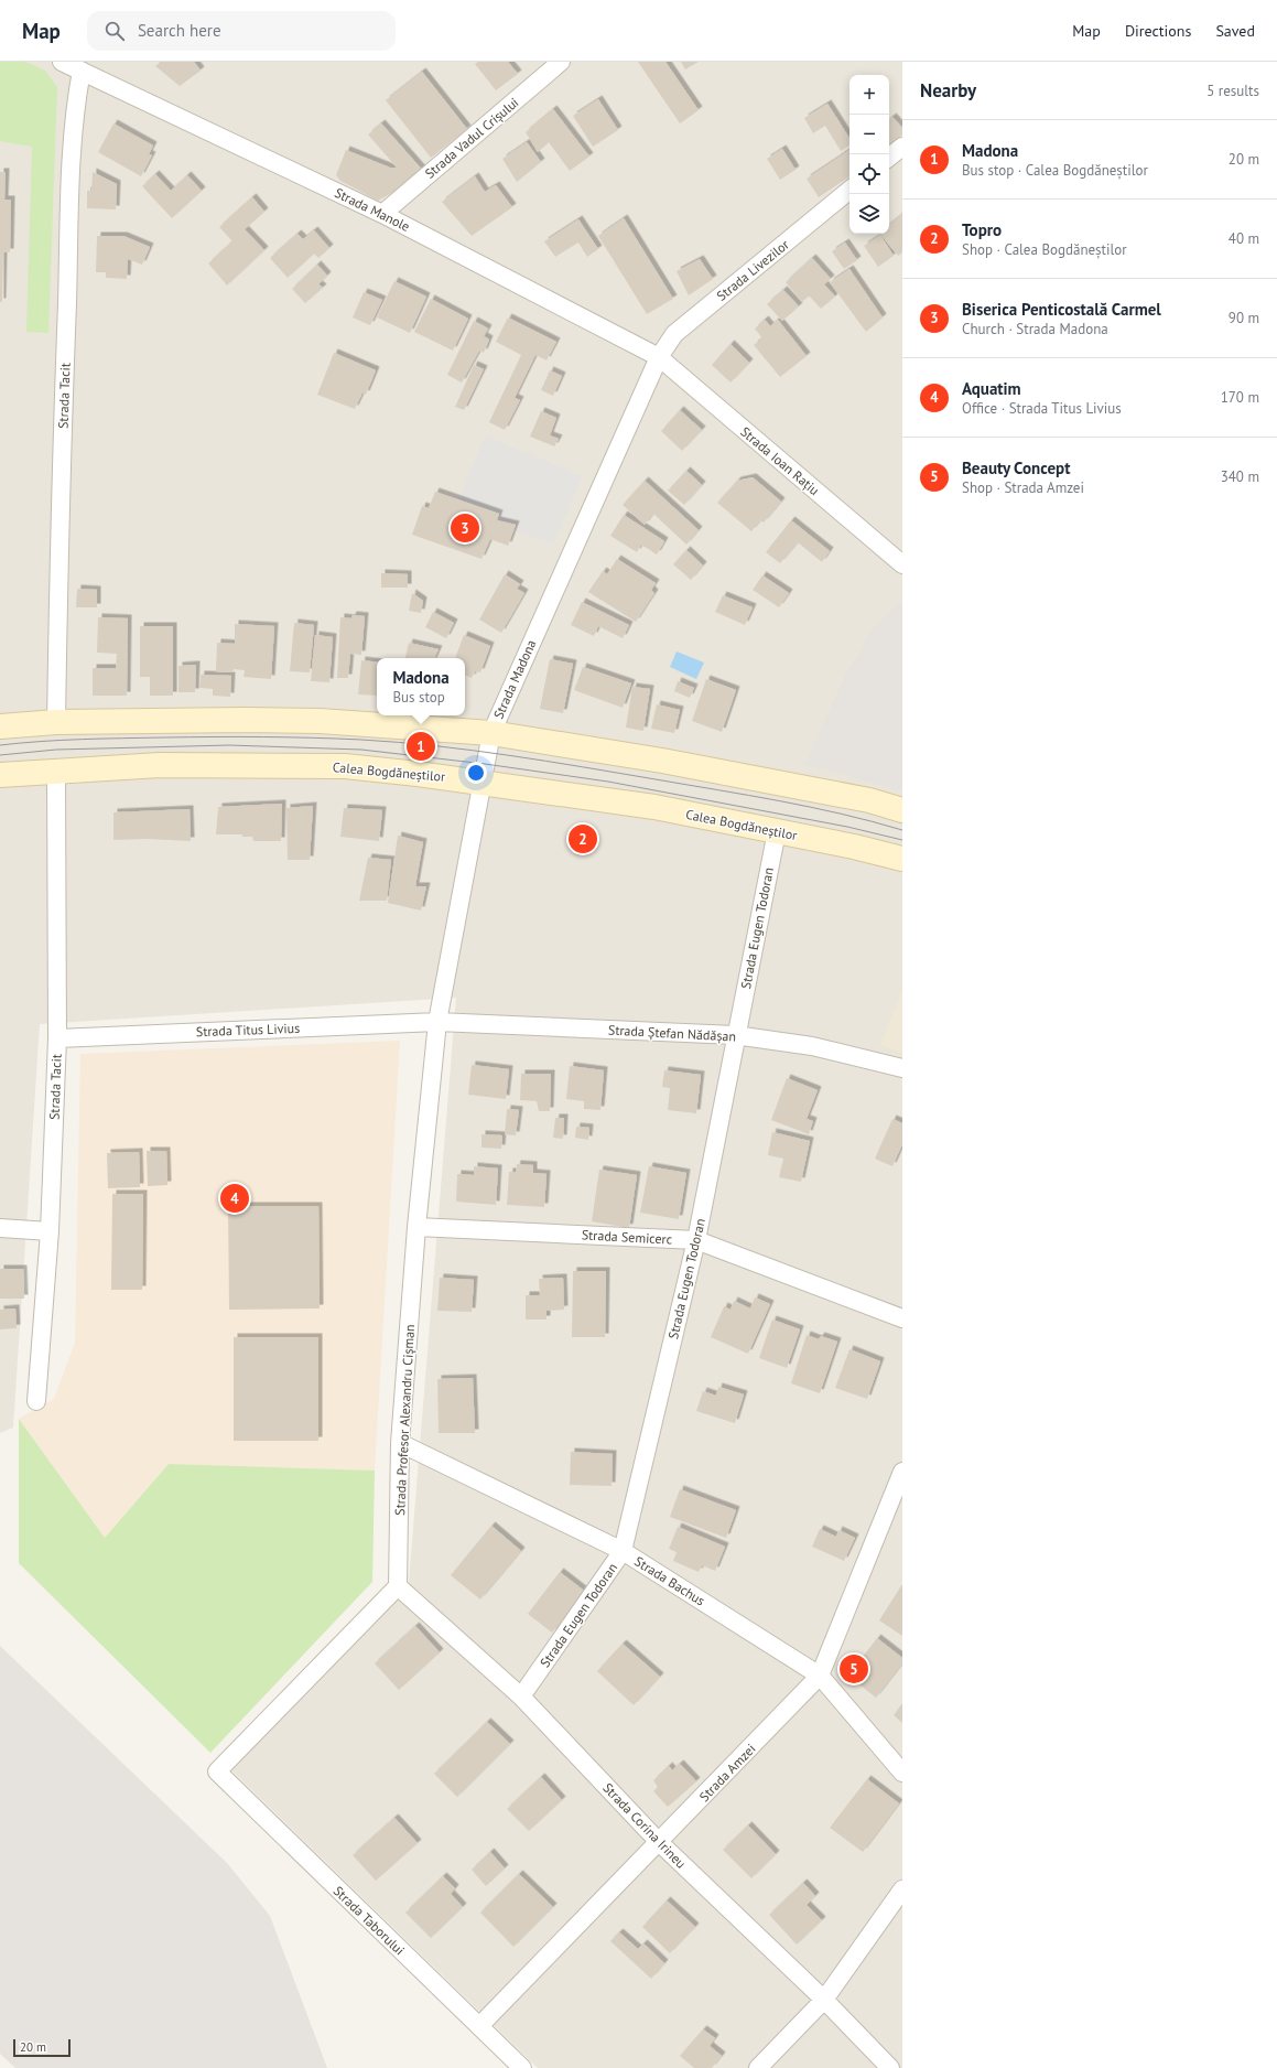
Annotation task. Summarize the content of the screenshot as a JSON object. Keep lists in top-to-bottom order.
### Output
{
  "streets": {
    "main road": ["Calea Bogdăneștilor"],
    "street": [
      "Strada Vadul Crișului",
      "Strada Manole",
      "Strada Livezilor",
      "Strada Tacit",
      "Strada Ioan Rațiu",
      "Strada Madona",
      "Strada Eugen Todoran",
      "Strada Titus Livius",
      "Strada Ștefan Nădășan",
      "Strada Semicerc",
      "Strada Profesor Alexandru Cișman",
      "Strada Bachus",
      "Strada Amzei",
      "Strada Corina Irineu",
      "Strada Taborului"
    ]
  },
  "crossings": [
    ["Strada Vadul Crișului", "Strada Manole"],
    ["Strada Manole", "Strada Livezilor"],
    ["Strada Manole", "Strada Tacit"],
    ["Strada Manole", "Strada Ioan Rațiu"],
    ["Strada Manole", "Strada Madona"],
    ["Strada Livezilor", "Strada Ioan Rațiu"],
    ["Strada Livezilor", "Strada Madona"],
    ["Strada Tacit", "Calea Bogdăneștilor"],
    ["Strada Tacit", "Strada Titus Livius"],
    ["Strada Ioan Rațiu", "Strada Madona"],
    ["Strada Madona", "Calea Bogdăneștilor"],
    ["Strada Madona", "Strada Titus Livius"],
    ["Strada Madona", "Strada Ștefan Nădășan"],
    ["Strada Madona", "Strada Profesor Alexandru Cișman"],
    ["Calea Bogdăneștilor", "Strada Eugen Todoran"],
    ["Strada Eugen Todoran", "Strada Ștefan Nădășan"],
    ["Strada Eugen Todoran", "Strada Semicerc"],
    ["Strada Eugen Todoran", "Strada Bachus"],
    ["Strada Eugen Todoran", "Strada Corina Irineu"],
    ["Strada Titus Livius", "Strada Ștefan Nădășan"],
    ["Strada Titus Livius", "Strada Profesor Alexandru Cișman"],
    ["Strada Ștefan Nădășan", "Strada Profesor Alexandru Cișman"],
    ["Strada Semicerc", "Strada Profesor Alexandru Cișman"],
    ["Strada Profesor Alexandru Cișman", "Strada Bachus"],
    ["Strada Profesor Alexandru Cișman", "Strada Corina Irineu"],
    ["Strada Profesor Alexandru Cișman", "Strada Taborului"],
    ["Strada Bachus", "Strada Amzei"],
    ["Strada Amzei", "Strada Corina Irineu"],
    ["Strada Amzei", "Strada Taborului"],
    ["Strada Corina Irineu", "Strada Taborului"]
  ],
  "scale_bar": "20 m",
  "page": {
    "header": "Map",
    "search": "Search here",
    "nav": ["Map", "Directions", "Saved"],
    "heading": ["Nearby", "5 results"],
    "map_buttons": ["+", "−"],
    "list": [
      {
        "mark": "1",
        "name": "Madona",
        "note": "Bus stop · Calea Bogdăneștilor",
        "value": "20 m"
      },
      {
        "mark": "2",
        "name": "Topro",
        "note": "Shop · Calea Bogdăneștilor",
        "value": "40 m"
      },
      {
        "mark": "3",
        "name": "Biserica Penticostală Carmel",
        "note": "Church · Strada Madona",
        "value": "90 m"
      },
      {
        "mark": "4",
        "name": "Aquatim",
        "note": "Office · Strada Titus Livius",
        "value": "170 m"
      },
      {
        "mark": "5",
        "name": "Beauty Concept",
        "note": "Shop · Strada Amzei",
        "value": "340 m"
      }
    ],
    "pins": [
      "3",
      "1",
      "2",
      "4",
      "5"
    ],
    "popup": ["Madona", "Bus stop"],
    "scale": "20 m"
  }
}
